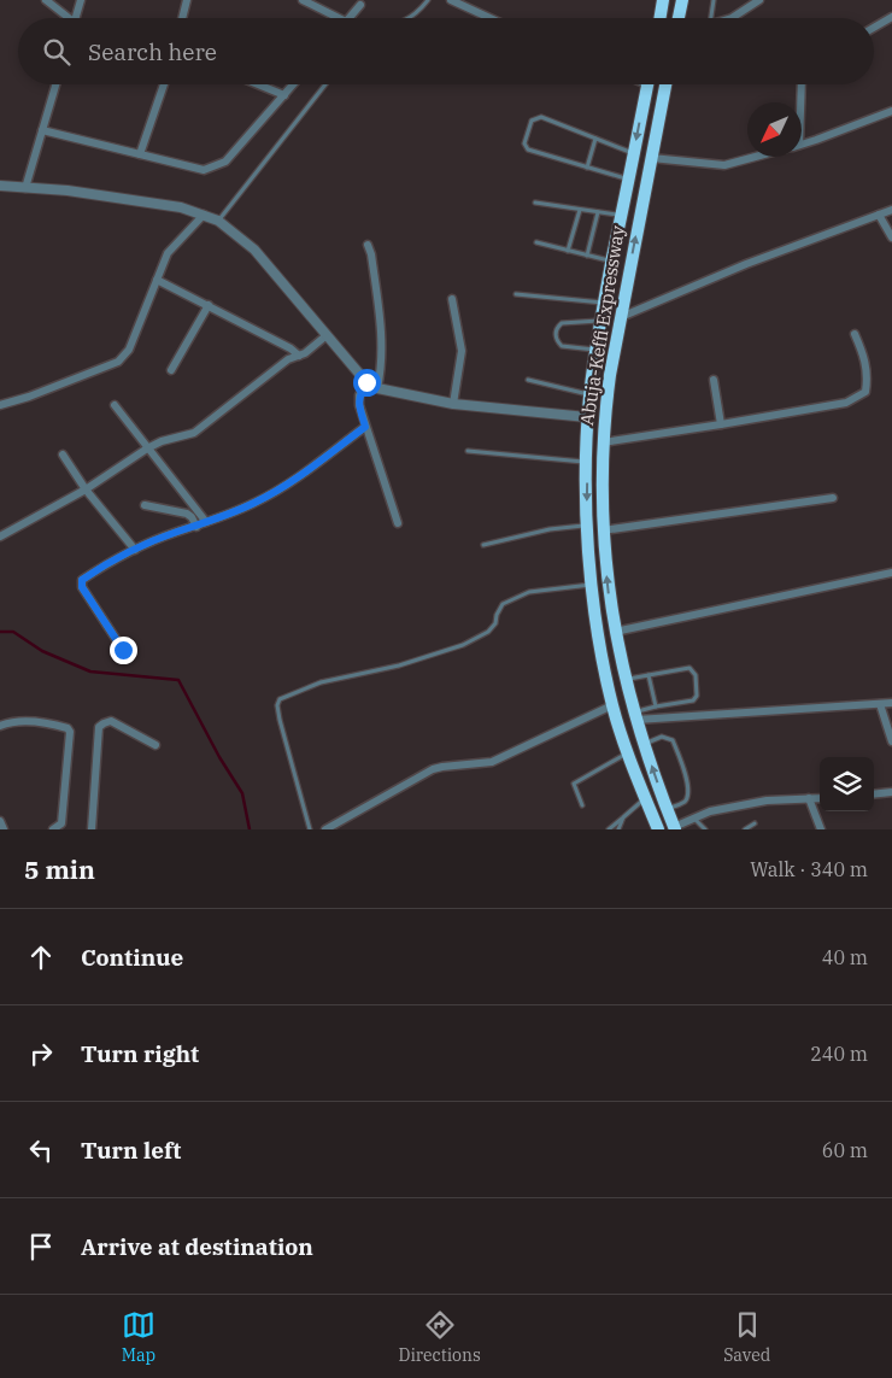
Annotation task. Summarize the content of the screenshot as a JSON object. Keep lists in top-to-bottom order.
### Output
{
  "streets": {
    "highway": ["Abuja-Keffi Expressway"]
  },
  "north": "bottom left",
  "page": {
    "search": "Search here",
    "heading": ["5 min", "Walk · 340 m"],
    "list": [
      ["Continue", "40 m"],
      ["Turn right", "240 m"],
      ["Turn left", "60 m"],
      "Arrive at destination"
    ],
    "nav": ["Map", "Directions", "Saved"]
  }
}
